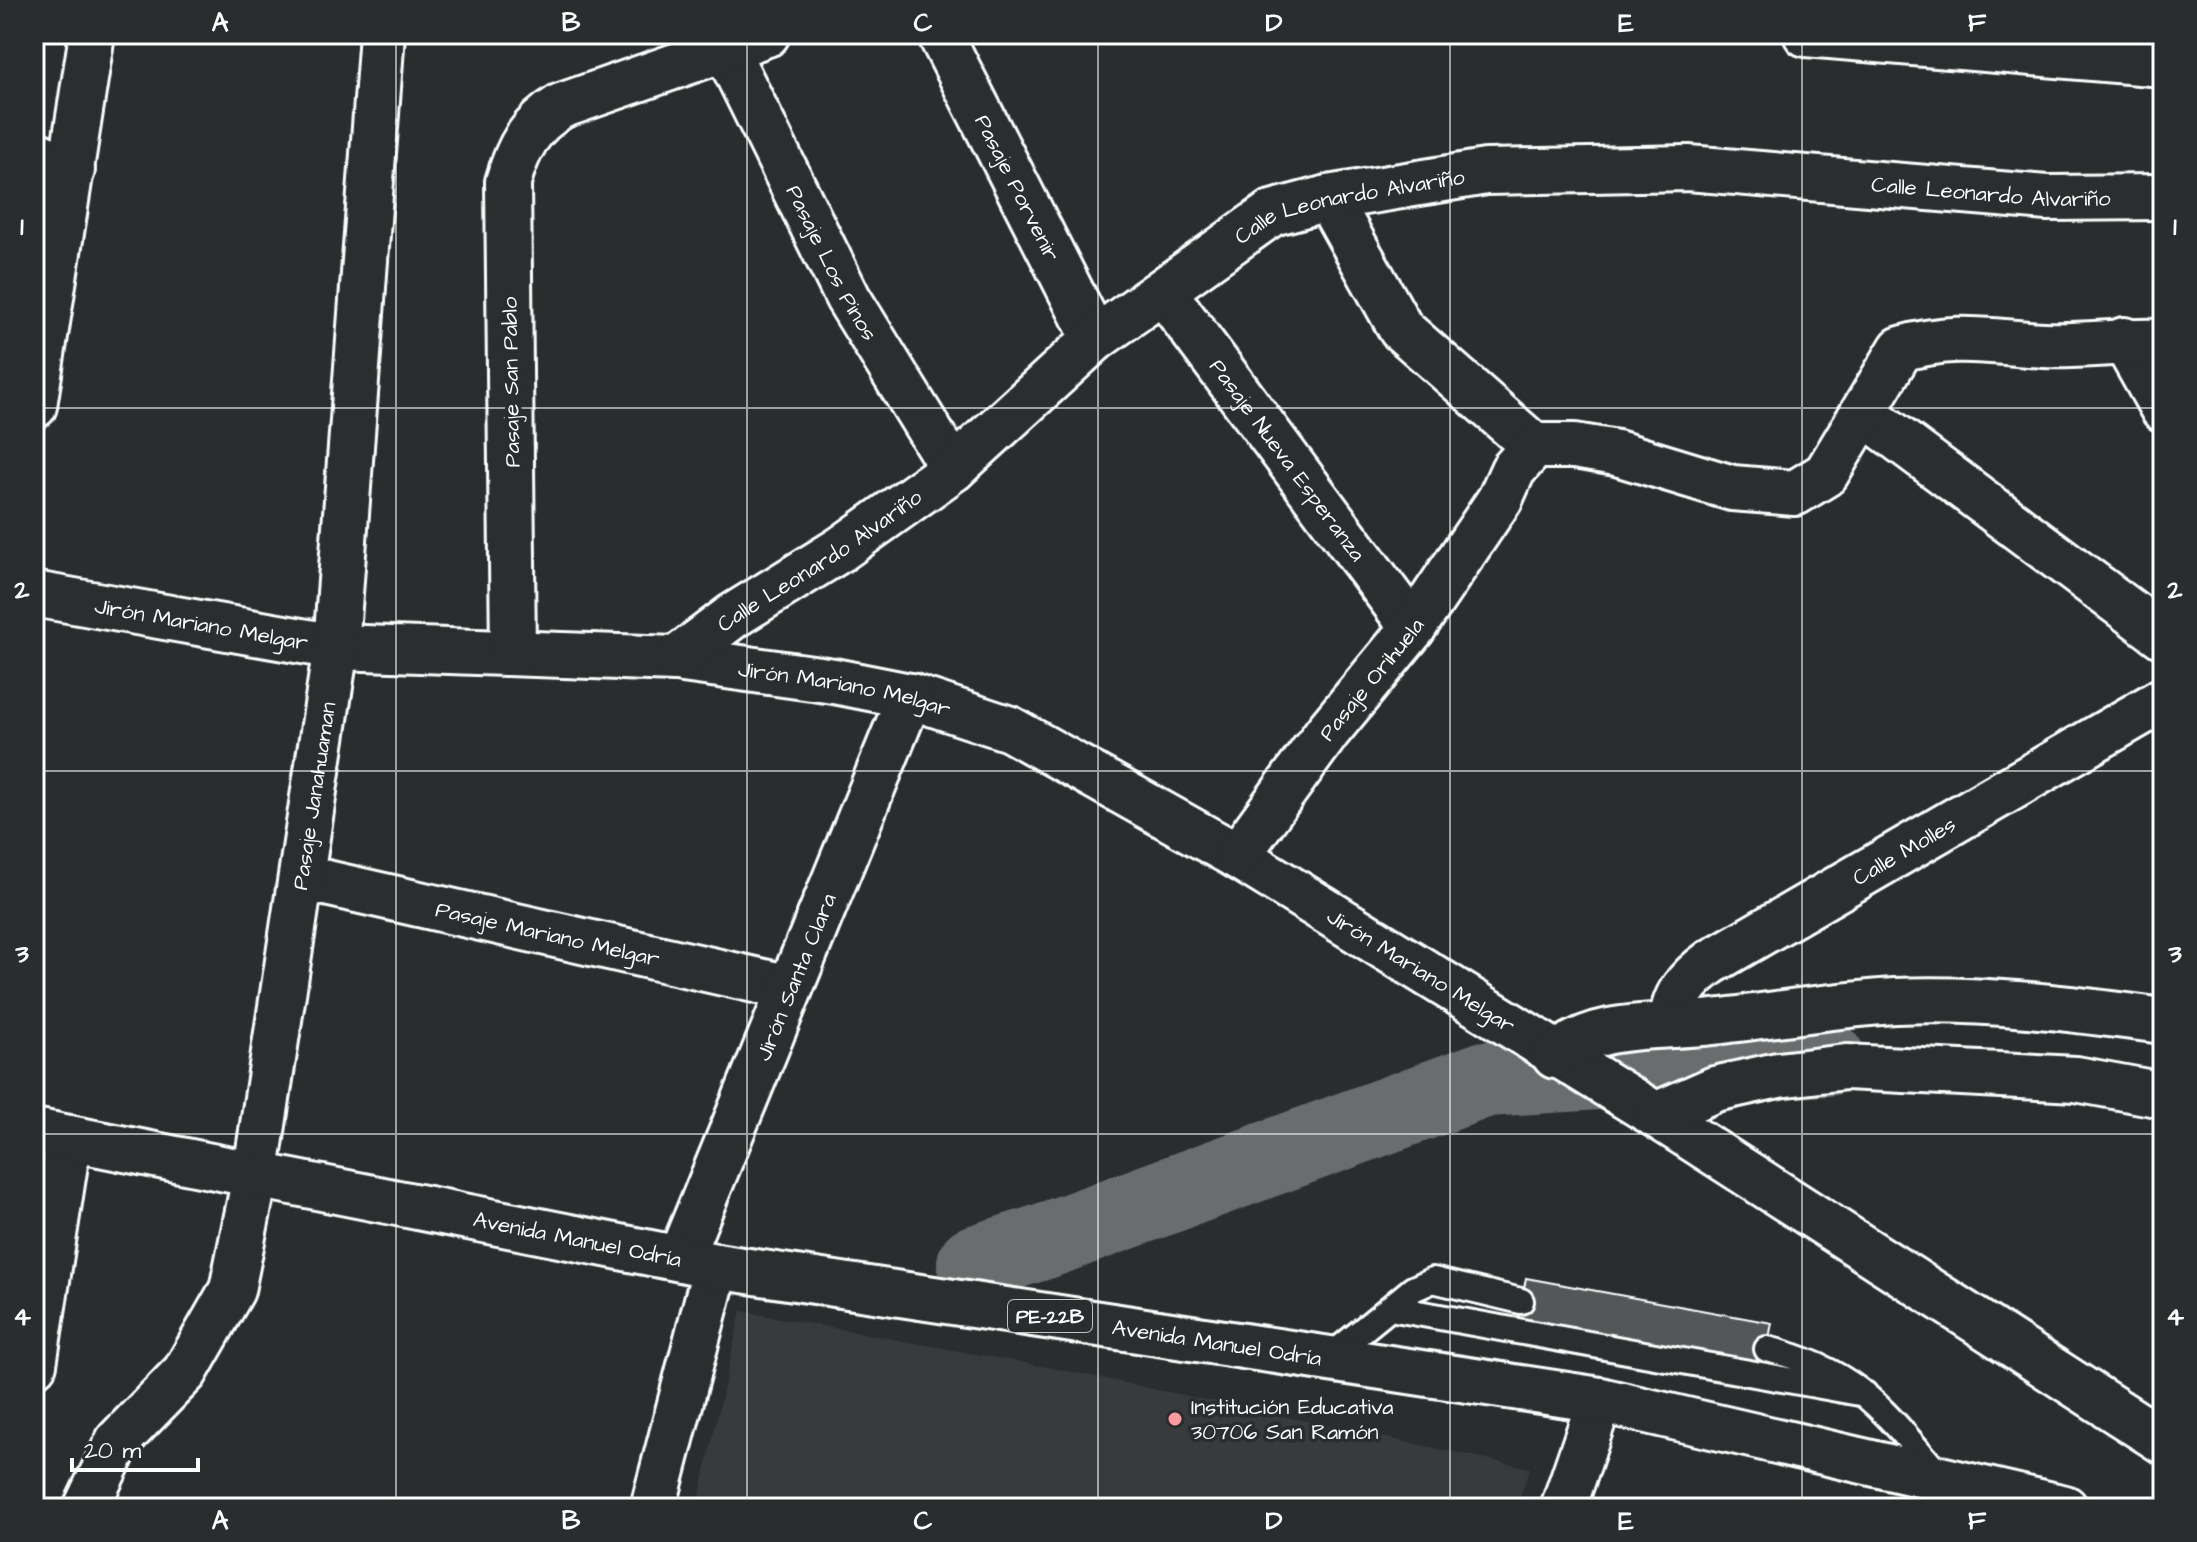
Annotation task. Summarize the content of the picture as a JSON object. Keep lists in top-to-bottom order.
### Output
{
  "streets": {
    "main road": [
      "Pasaje Porvenir",
      "Calle Leonardo Alvariño",
      "Pasaje Los Pinos",
      "Pasaje San Pablo",
      "Pasaje Nueva Esperanza",
      "Jirón Mariano Melgar",
      "Pasaje Orihuela",
      "Pasaje Janahuaman",
      "Calle Molles",
      "Pasaje Mariano Melgar",
      "Jirón Santa Clara",
      "Avenida Manuel Odría",
      "PE-22B"
    ]
  },
  "crossings": [
    ["Pasaje Porvenir", "Calle Leonardo Alvariño"],
    ["Calle Leonardo Alvariño", "Pasaje Los Pinos"],
    ["Calle Leonardo Alvariño", "Pasaje Nueva Esperanza"],
    ["Calle Leonardo Alvariño", "Jirón Mariano Melgar"],
    ["Pasaje Los Pinos", "Pasaje San Pablo"],
    ["Pasaje San Pablo", "Jirón Mariano Melgar"],
    ["Pasaje Nueva Esperanza", "Pasaje Orihuela"],
    ["Jirón Mariano Melgar", "Pasaje Orihuela"],
    ["Jirón Mariano Melgar", "Pasaje Janahuaman"],
    ["Jirón Mariano Melgar", "Jirón Santa Clara"],
    ["Pasaje Janahuaman", "Pasaje Mariano Melgar"],
    ["Pasaje Janahuaman", "Avenida Manuel Odría"],
    ["Pasaje Mariano Melgar", "Jirón Santa Clara"],
    ["Jirón Santa Clara", "Avenida Manuel Odría"]
  ],
  "places": ["Institución Educativa 30706 San Ramón"],
  "scale_bar": "20 m",
  "grid": {
    "columns": [
      "A",
      "B",
      "C",
      "D",
      "E",
      "F"
    ],
    "rows": [
      "1",
      "2",
      "3",
      "4"
    ]
  }
}
